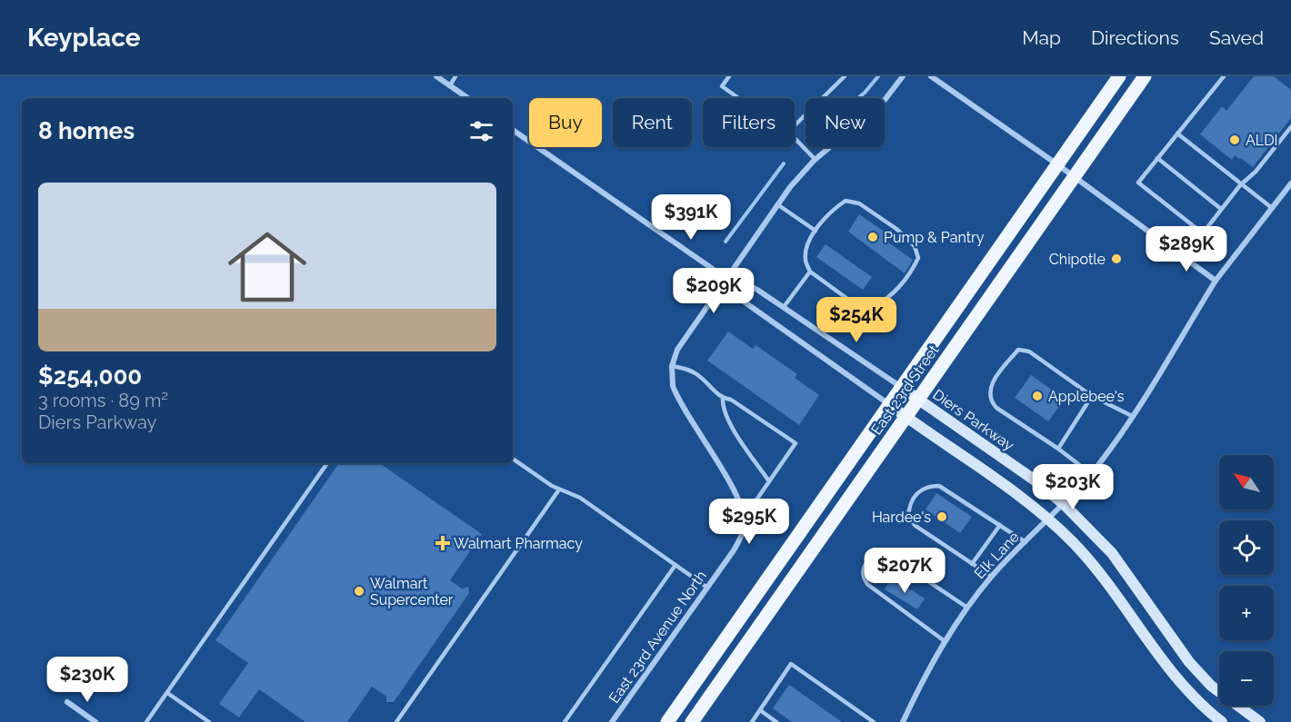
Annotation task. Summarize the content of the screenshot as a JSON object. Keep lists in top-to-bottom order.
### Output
{
  "streets": {
    "main road": ["East 23rd Street", "Diers Parkway"],
    "street": ["Elk Lane", "East 23rd Avenue North"]
  },
  "crossings": [
    ["East 23rd Street", "Diers Parkway"],
    ["Diers Parkway", "Elk Lane"]
  ],
  "places": {
    "other": [
      "ALDI",
      "Pump & Pantry",
      "Chipotle",
      "Applebee's",
      "Hardee's",
      "Walmart Supercenter"
    ],
    "health": ["Walmart Pharmacy"]
  },
  "north": "top left",
  "page": {
    "header": "Keyplace",
    "nav": ["Map", "Directions", "Saved"],
    "chip": [
      "Buy",
      "Rent",
      "Filters",
      "New"
    ],
    "heading": "8 homes",
    "list": [
      {
        "name": "$254,000",
        "note": "3 rooms · 89 m² · Diers Parkway"
      }
    ],
    "price": [
      "$391K",
      "$289K",
      "$209K",
      "$254K",
      "$203K",
      "$295K",
      "$207K",
      "$230K"
    ],
    "map_buttons": ["+", "−"]
  }
}
